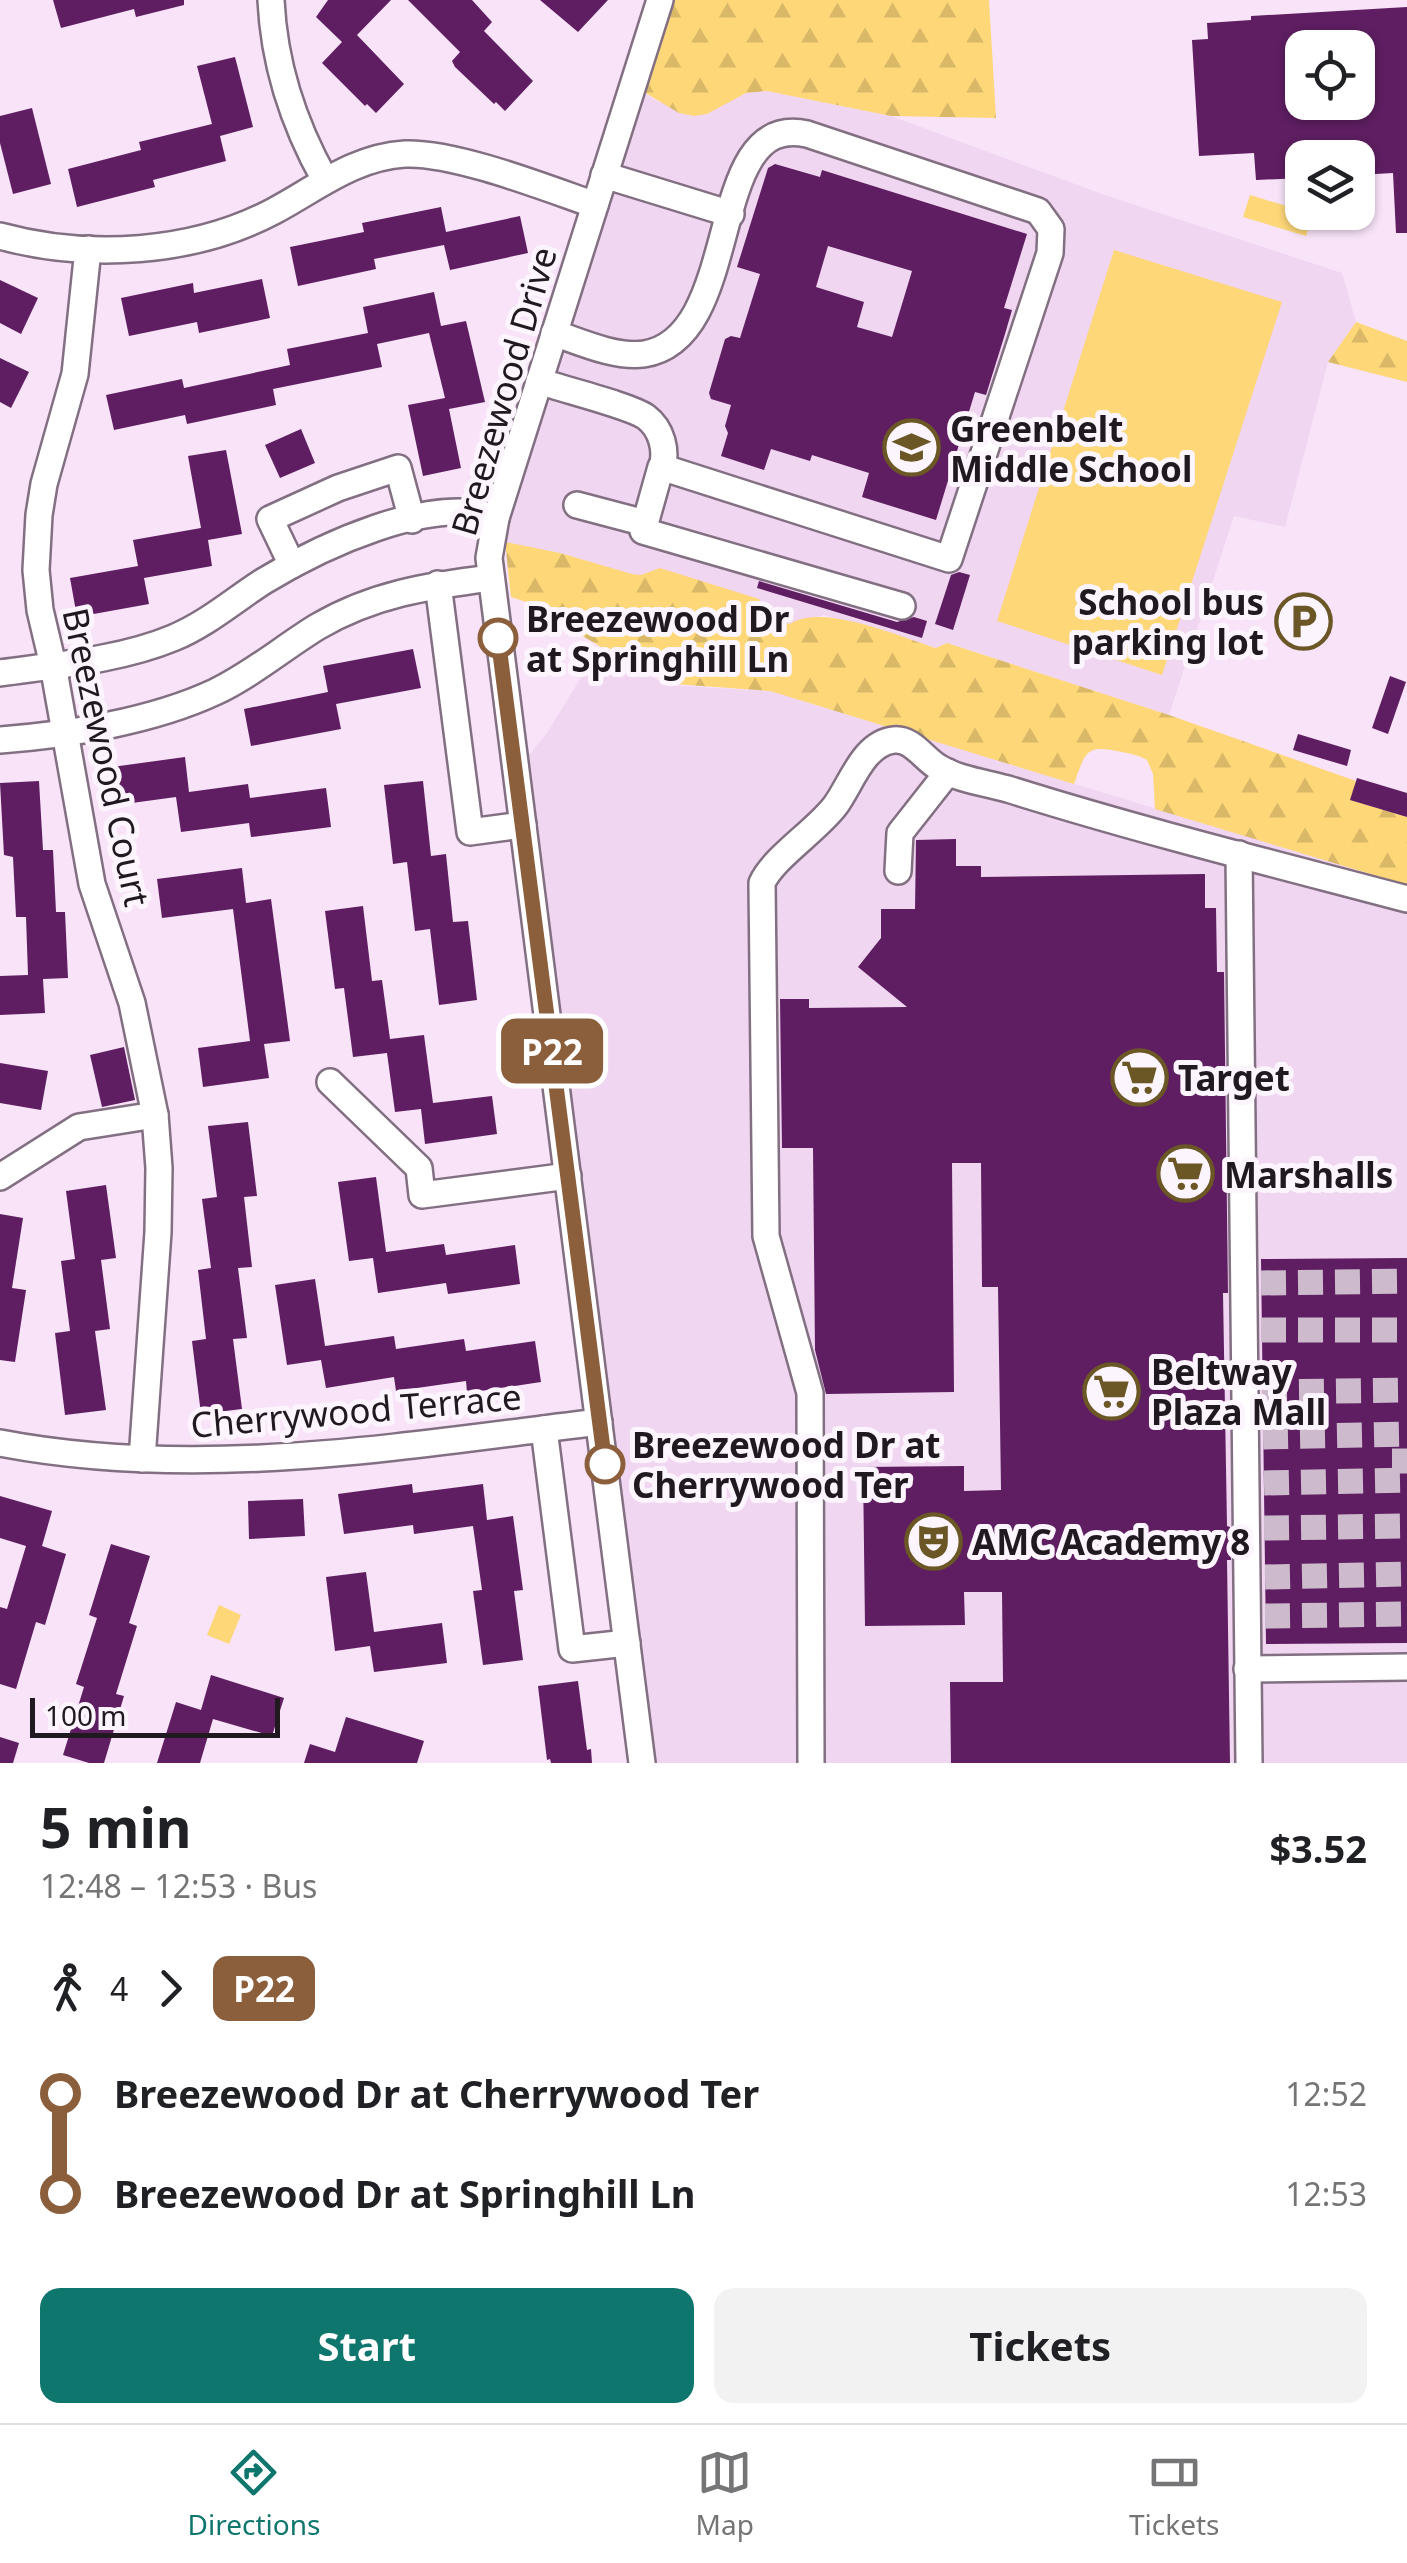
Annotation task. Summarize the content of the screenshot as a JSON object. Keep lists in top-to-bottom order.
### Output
{
  "streets": {
    "street": ["Breezewood Drive", "Breezewood Court", "Cherrywood Terrace"]
  },
  "crossings": [
    ["Breezewood Drive", "Cherrywood Terrace"],
    ["Breezewood Court", "Cherrywood Terrace"]
  ],
  "places": {
    "school or university": ["Greenbelt Middle School"],
    "parking": ["School bus parking lot"],
    "other": ["Breezewood Dr at Springhill Ln", "Breezewood Dr at Cherrywood Ter"],
    "supermarket": ["Target", "Marshalls", "Beltway Plaza Mall"],
    "theatre": ["AMC Academy 8"]
  },
  "lines": ["bus line P22"],
  "scale_bar": "100 m",
  "page": {
    "on_map": "P22",
    "scale": "100 m",
    "heading": ["5 min", "12:48 – 12:53 · Bus", "$3.52"],
    "legs": ["4", "P22"],
    "list": [
      {
        "name": "Breezewood Dr at Cherrywood Ter",
        "value": "12:52"
      },
      {
        "name": "Breezewood Dr at Springhill Ln",
        "value": "12:53"
      }
    ],
    "buttons": ["Start", "Tickets"],
    "tabs": ["Directions", "Map", "Tickets"]
  }
}
